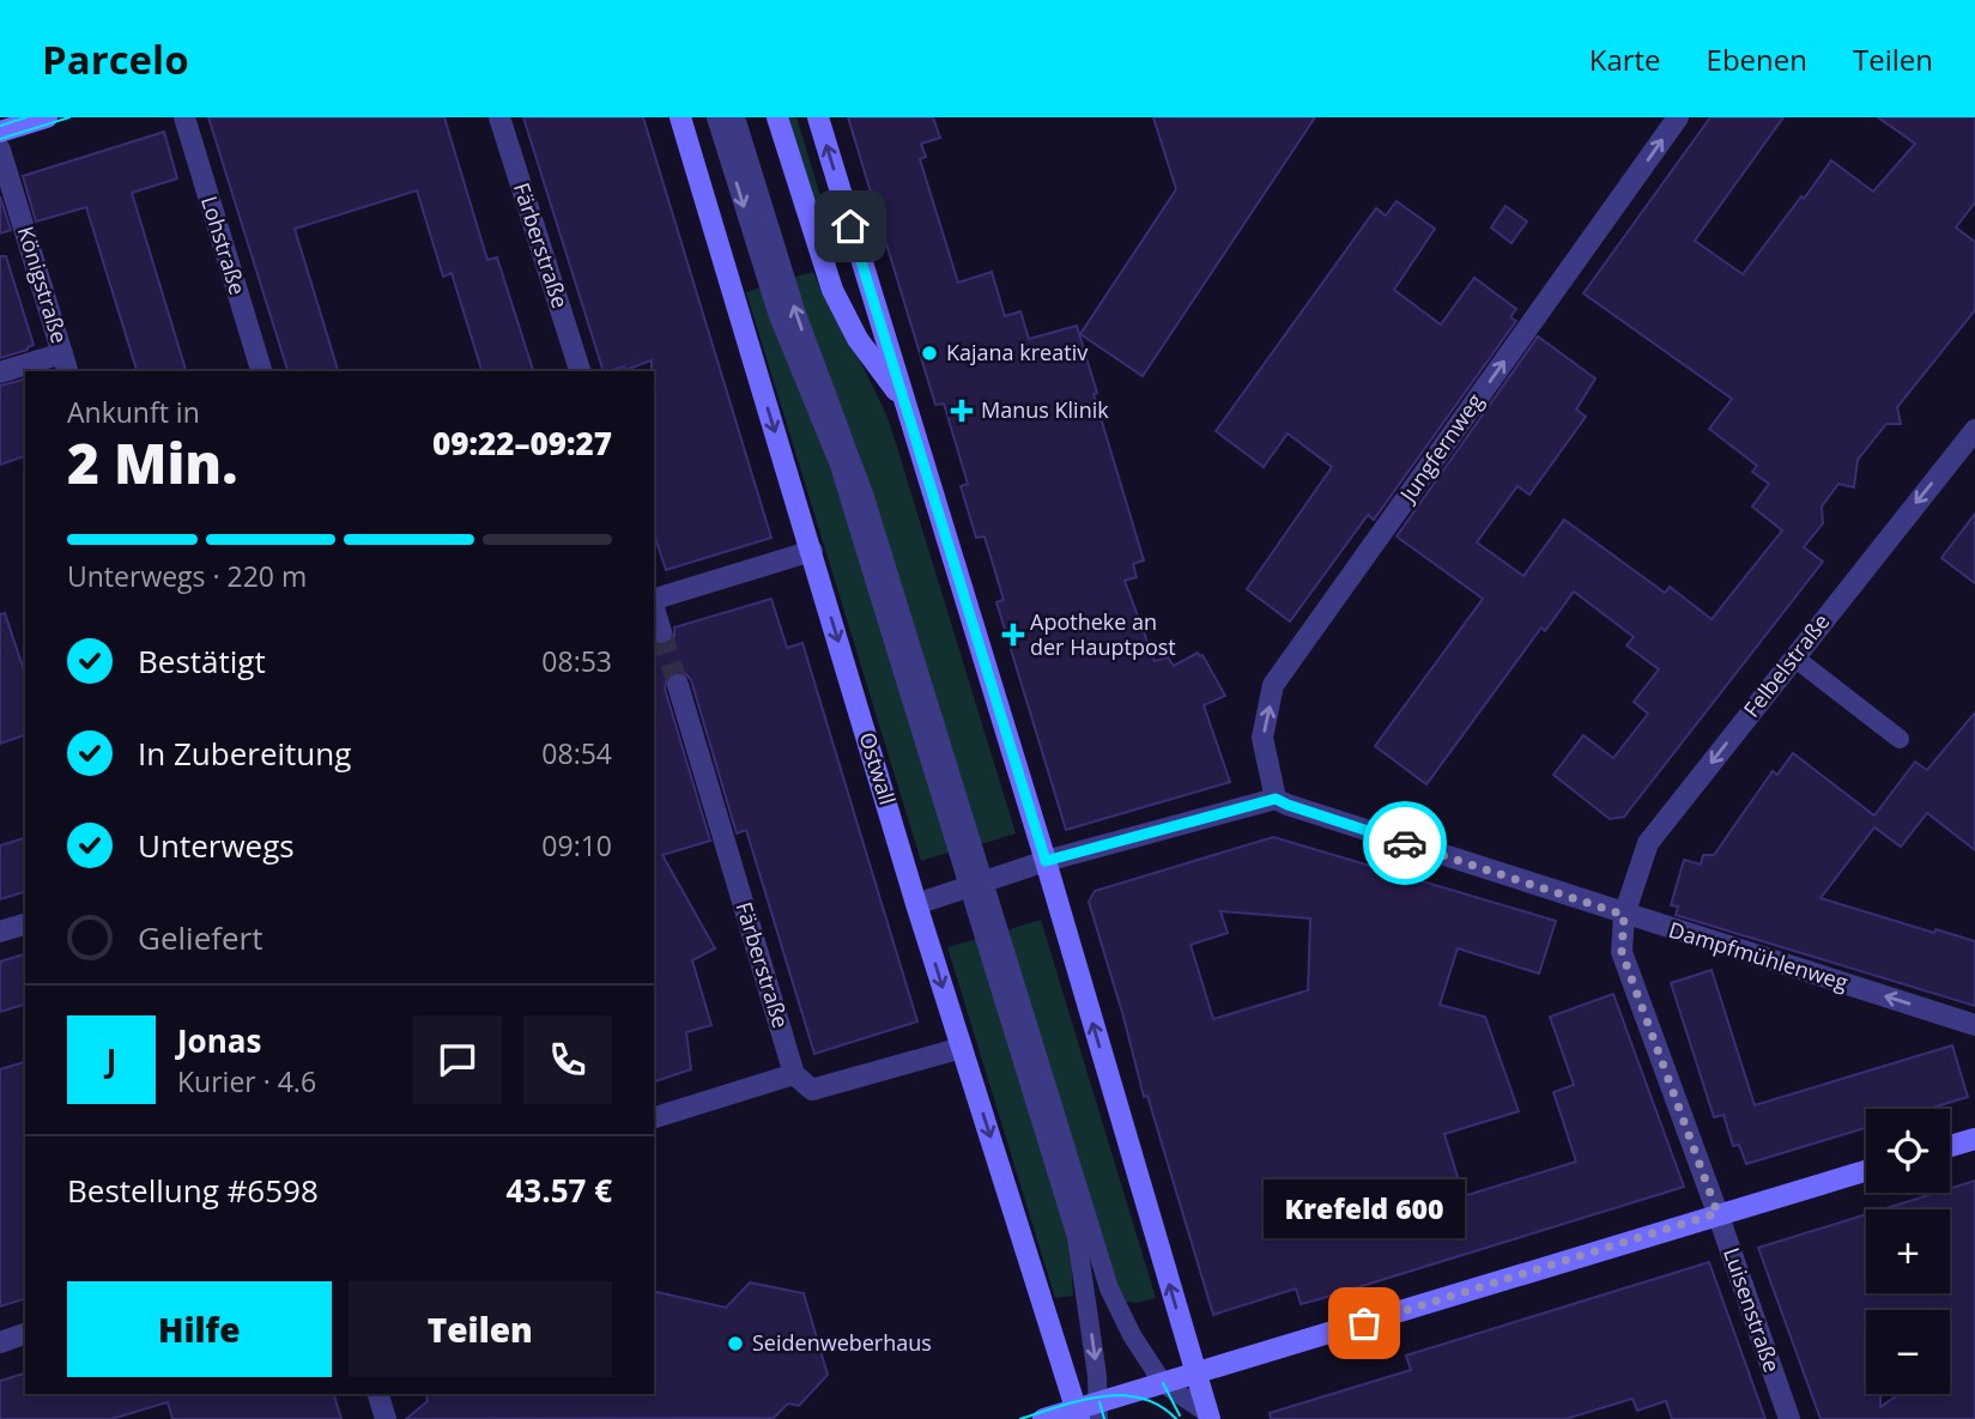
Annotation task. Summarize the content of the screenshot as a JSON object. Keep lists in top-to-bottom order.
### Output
{
  "streets": {
    "street": [
      "Lohstraße",
      "Färberstraße",
      "Königstraße",
      "Jungfernweg",
      "Felbelstraße",
      "Ostwall",
      "Dampfmühlenweg",
      "Luisenstraße"
    ]
  },
  "crossings": [
    ["Jungfernweg", "Dampfmühlenweg"],
    ["Felbelstraße", "Dampfmühlenweg"],
    ["Felbelstraße", "Luisenstraße"],
    ["Dampfmühlenweg", "Luisenstraße"]
  ],
  "one_way": ["Jungfernweg", "Felbelstraße", "Dampfmühlenweg"],
  "places": {
    "other": ["Kajana kreativ", "Krefeld 600", "Seidenweberhaus"],
    "health": ["Manus Klinik", "Apotheke an der Hauptpost"]
  },
  "page": {
    "header": "Parcelo",
    "nav": ["Karte", "Ebenen", "Teilen"],
    "heading": ["2 Min.", "Ankunft in", "09:22–09:27"],
    "panel": [
      "Jonas",
      "Kurier · 4.6",
      "Bestellung #6598",
      "43.57 €"
    ],
    "bar": "Unterwegs · 220 m",
    "list": [
      ["Bestätigt", "08:53"],
      ["In Zubereitung", "08:54"],
      ["Unterwegs", "09:10"],
      "Geliefert"
    ],
    "round": "J",
    "map_buttons": ["+", "−"],
    "bubble": "Krefeld 600",
    "buttons": ["Hilfe", "Teilen"]
  }
}
